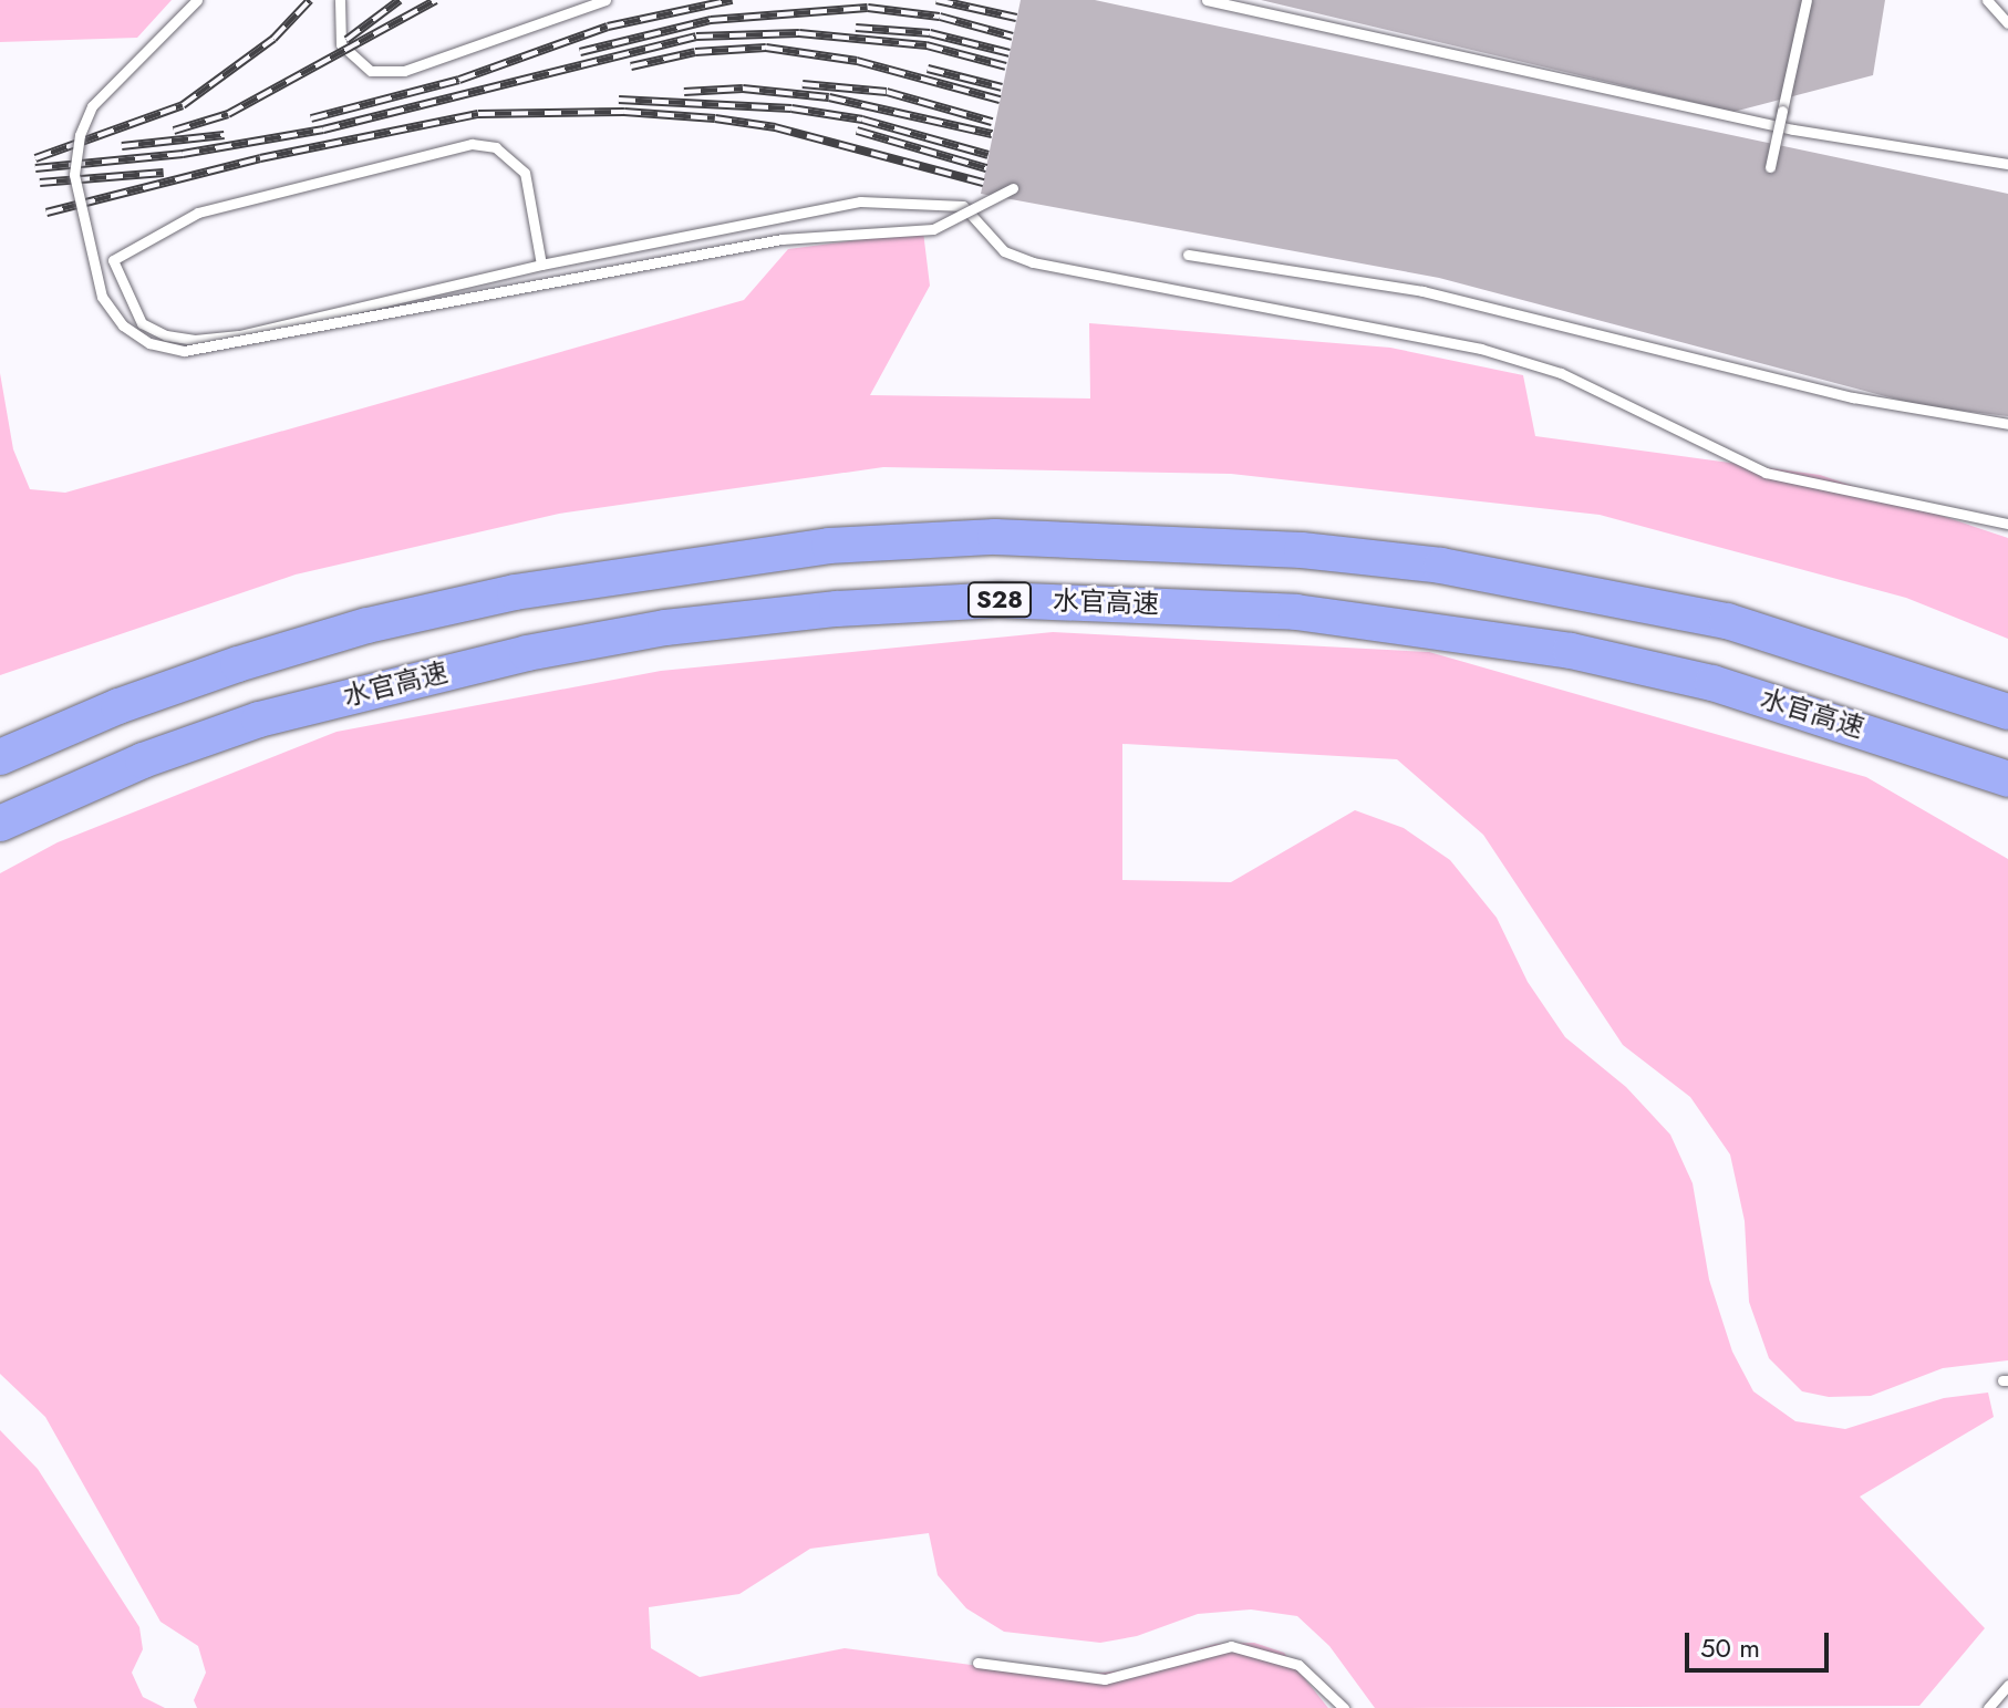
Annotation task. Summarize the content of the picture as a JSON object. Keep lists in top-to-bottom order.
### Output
{
  "streets": {
    "highway": ["S28", "水官高速"]
  },
  "scale_bar": "50 m"
}
